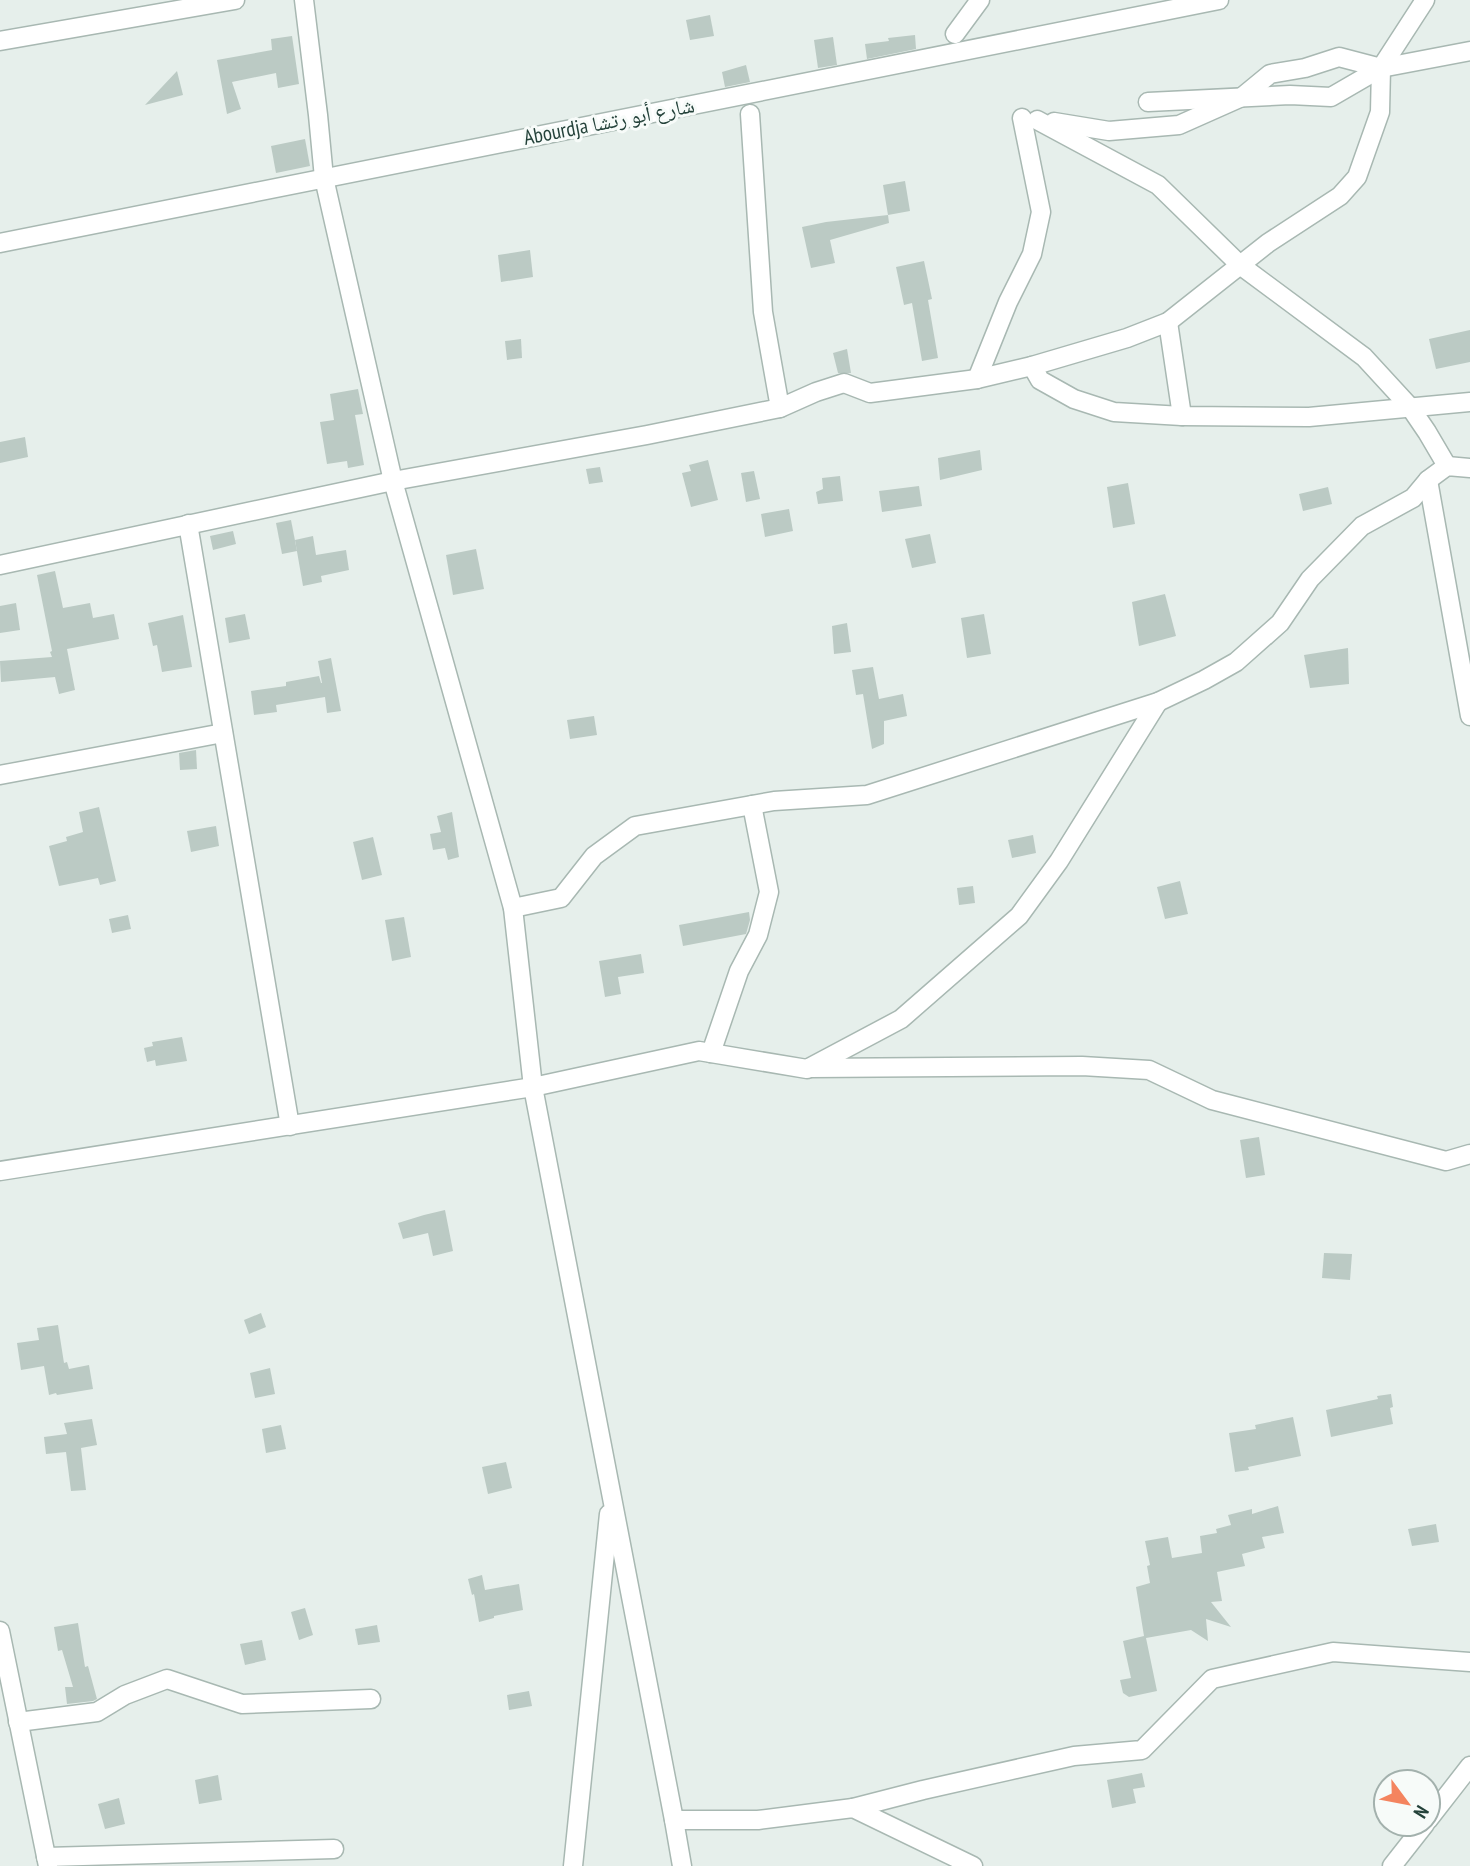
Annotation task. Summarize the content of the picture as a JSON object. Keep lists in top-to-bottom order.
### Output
{
  "streets": {
    "street": ["Abourdja شارع أبو رتشا"]
  },
  "north": "bottom right"
}
